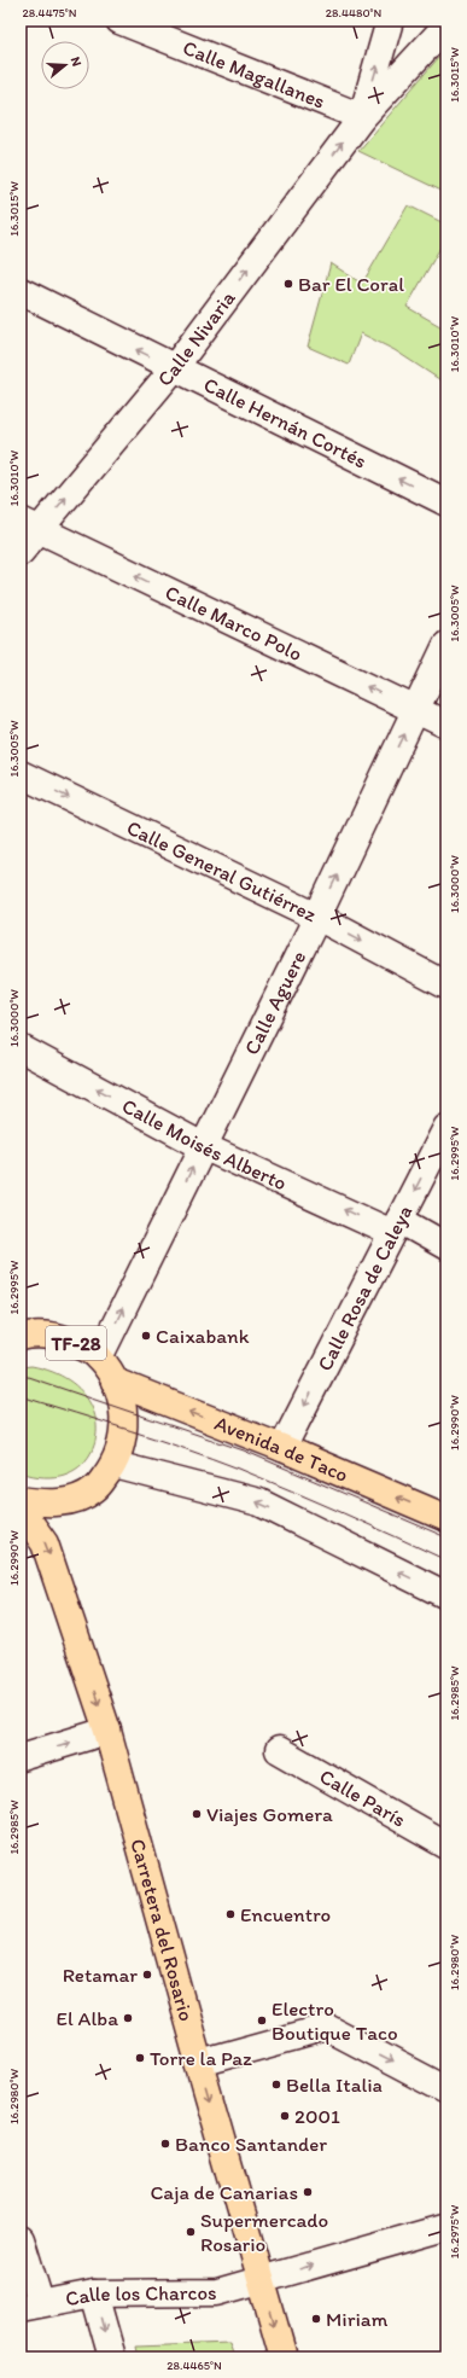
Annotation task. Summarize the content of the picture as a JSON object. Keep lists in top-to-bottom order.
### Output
{
  "streets": {
    "main road": ["TF-28", "Avenida de Taco", "Carretera del Rosario"],
    "street": [
      "Calle Magallanes",
      "Calle Nivaria",
      "Calle Hernán Cortés",
      "Calle Marco Polo",
      "Calle General Gutiérrez",
      "Calle Aguere",
      "Calle Moisés Alberto",
      "Calle Rosa de Caleya",
      "Calle París",
      "Calle los Charcos"
    ]
  },
  "crossings": [
    ["Calle Magallanes", "Calle Nivaria"],
    ["Calle Nivaria", "Calle Hernán Cortés"],
    ["Calle Nivaria", "Calle Marco Polo"],
    ["Calle Marco Polo", "Calle Aguere"],
    ["Calle General Gutiérrez", "Calle Aguere"],
    ["Calle Aguere", "Calle Moisés Alberto"],
    ["Calle Aguere", "TF-28"],
    ["Calle Moisés Alberto", "Calle Rosa de Caleya"],
    ["Calle Rosa de Caleya", "Avenida de Taco"],
    ["TF-28", "Avenida de Taco"],
    ["Carretera del Rosario", "Calle los Charcos"]
  ],
  "one_way": [
    "Calle Nivaria",
    "Calle Hernán Cortés",
    "Calle Marco Polo",
    "Calle General Gutiérrez",
    "Calle Aguere",
    "Calle Moisés Alberto",
    "Calle Rosa de Caleya",
    "Avenida de Taco",
    "Carretera del Rosario",
    "Calle los Charcos"
  ],
  "places": [
    "Bar El Coral",
    "Caixabank",
    "Viajes Gomera",
    "Encuentro",
    "Retamar",
    "El Alba",
    "Electro Boutique Taco",
    "Torre la Paz",
    "Bella Italia",
    "2001",
    "Banco Santander",
    "Caja de Canarias",
    "Supermercado Rosario",
    "Miriam"
  ],
  "north": "right",
  "coordinates": [
    "28.4475°N",
    "28.4480°N",
    "16.3015°W",
    "16.3010°W",
    "16.3005°W",
    "16.3000°W",
    "16.2995°W",
    "16.2990°W",
    "16.2985°W",
    "16.2980°W",
    "16.2975°W",
    "28.4465°N"
  ]
}
